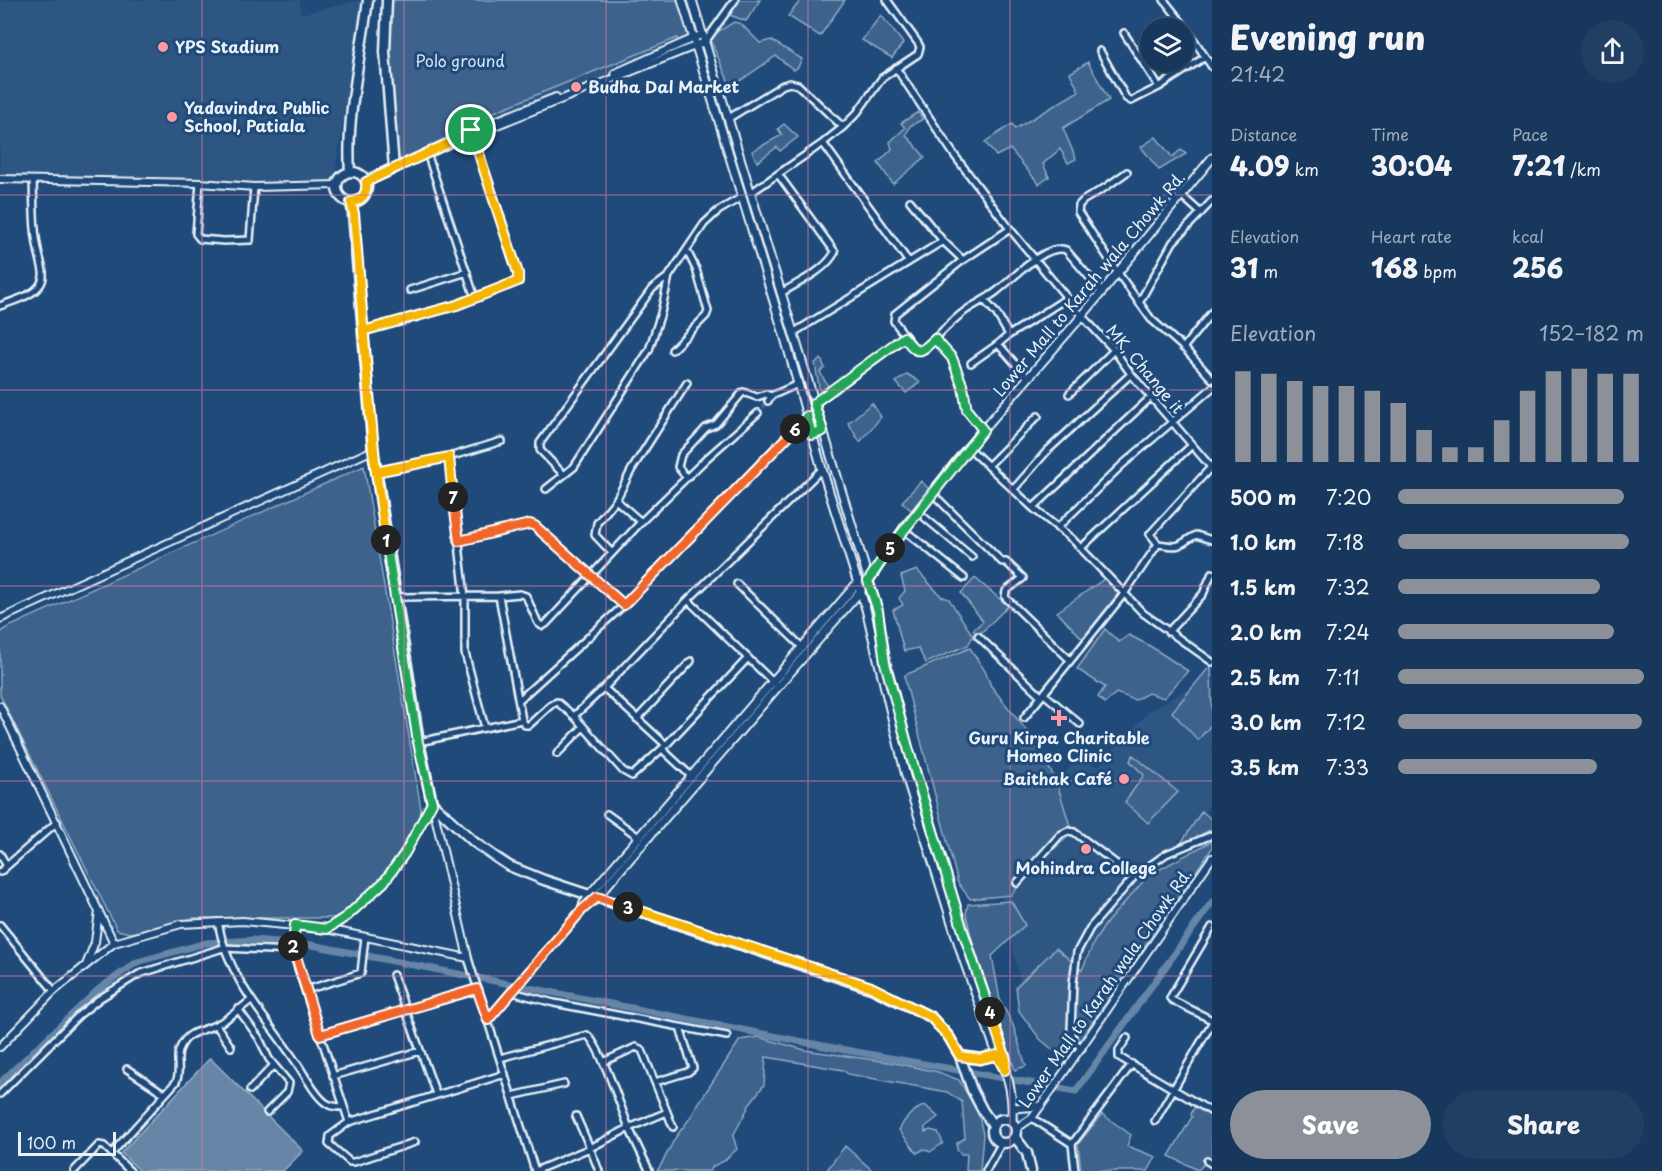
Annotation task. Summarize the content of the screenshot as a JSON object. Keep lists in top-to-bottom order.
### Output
{
  "streets": {
    "main road": ["Lower Mall to Karah wala Chowk Rd."],
    "street": ["MK, Change it"]
  },
  "crossings": [
    ["Lower Mall to Karah wala Chowk Rd.", "MK, Change it"]
  ],
  "parks": ["Polo ground"],
  "places": {
    "other": [
      "YPS Stadium",
      "Budha Dal Market",
      "Yadavindra Public School, Patiala",
      "Baithak Café",
      "Mohindra College"
    ],
    "health": ["Guru Kirpa Charitable Homeo Clinic"]
  },
  "scale_bar": "100 m",
  "page": {
    "heading": ["Evening run", "21:42"],
    "stats": [
      ["Distance", "4.09 km"],
      ["Time", "30:04"],
      ["Pace", "7:21 /km"],
      ["Elevation", "31 m"],
      ["Heart rate", "168 bpm"],
      ["kcal", "256"]
    ],
    "chart": ["Elevation", "152–182 m"],
    "pins": [
      "6",
      "7",
      "1",
      "5",
      "3",
      "2",
      "4"
    ],
    "list": [
      {
        "name": "500 m",
        "note": "7:20"
      },
      {
        "name": "1.0 km",
        "note": "7:18"
      },
      {
        "name": "1.5 km",
        "note": "7:32"
      },
      {
        "name": "2.0 km",
        "note": "7:24"
      },
      {
        "name": "2.5 km",
        "note": "7:11"
      },
      {
        "name": "3.0 km",
        "note": "7:12"
      },
      {
        "name": "3.5 km",
        "note": "7:33"
      }
    ],
    "buttons": ["Save", "Share"],
    "scale": "100 m"
  }
}
